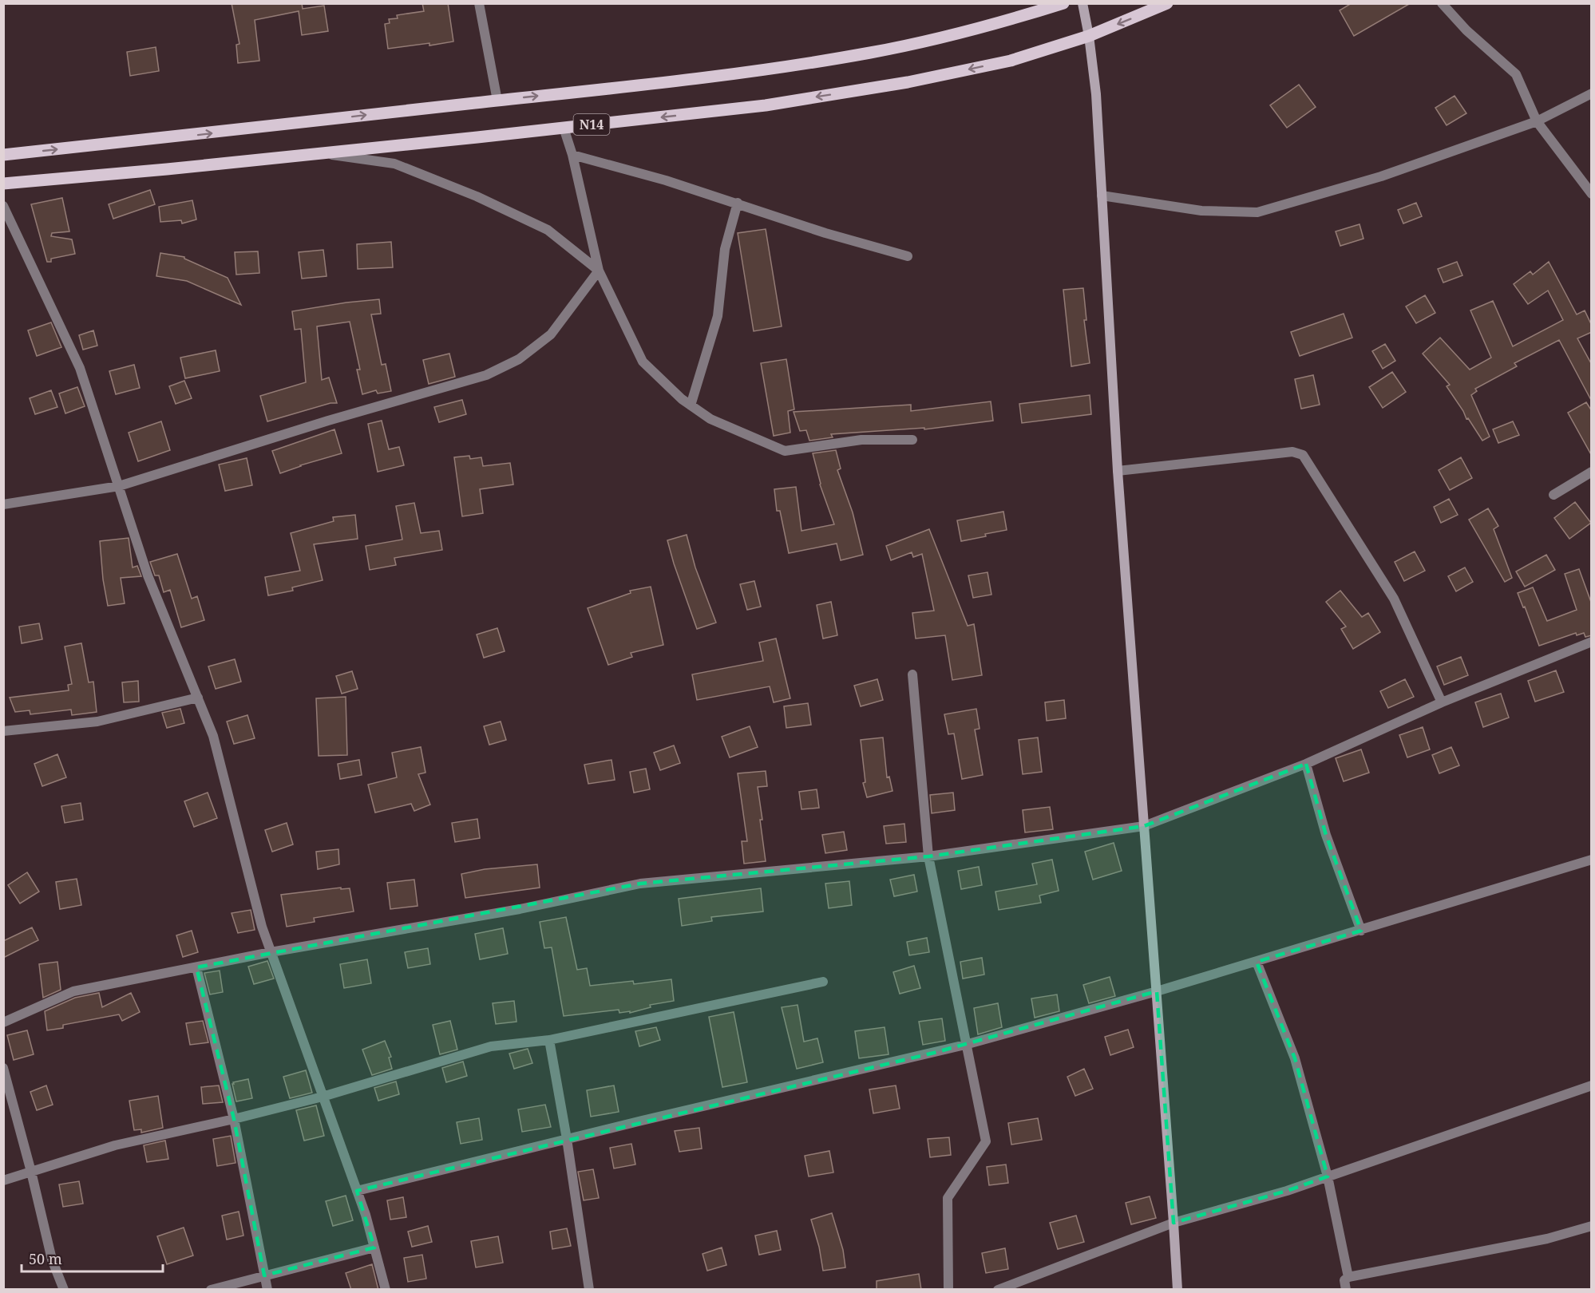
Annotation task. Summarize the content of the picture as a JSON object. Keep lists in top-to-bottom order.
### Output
{
  "streets": {
    "main road": ["N14"]
  },
  "scale_bar": "50 m"
}
